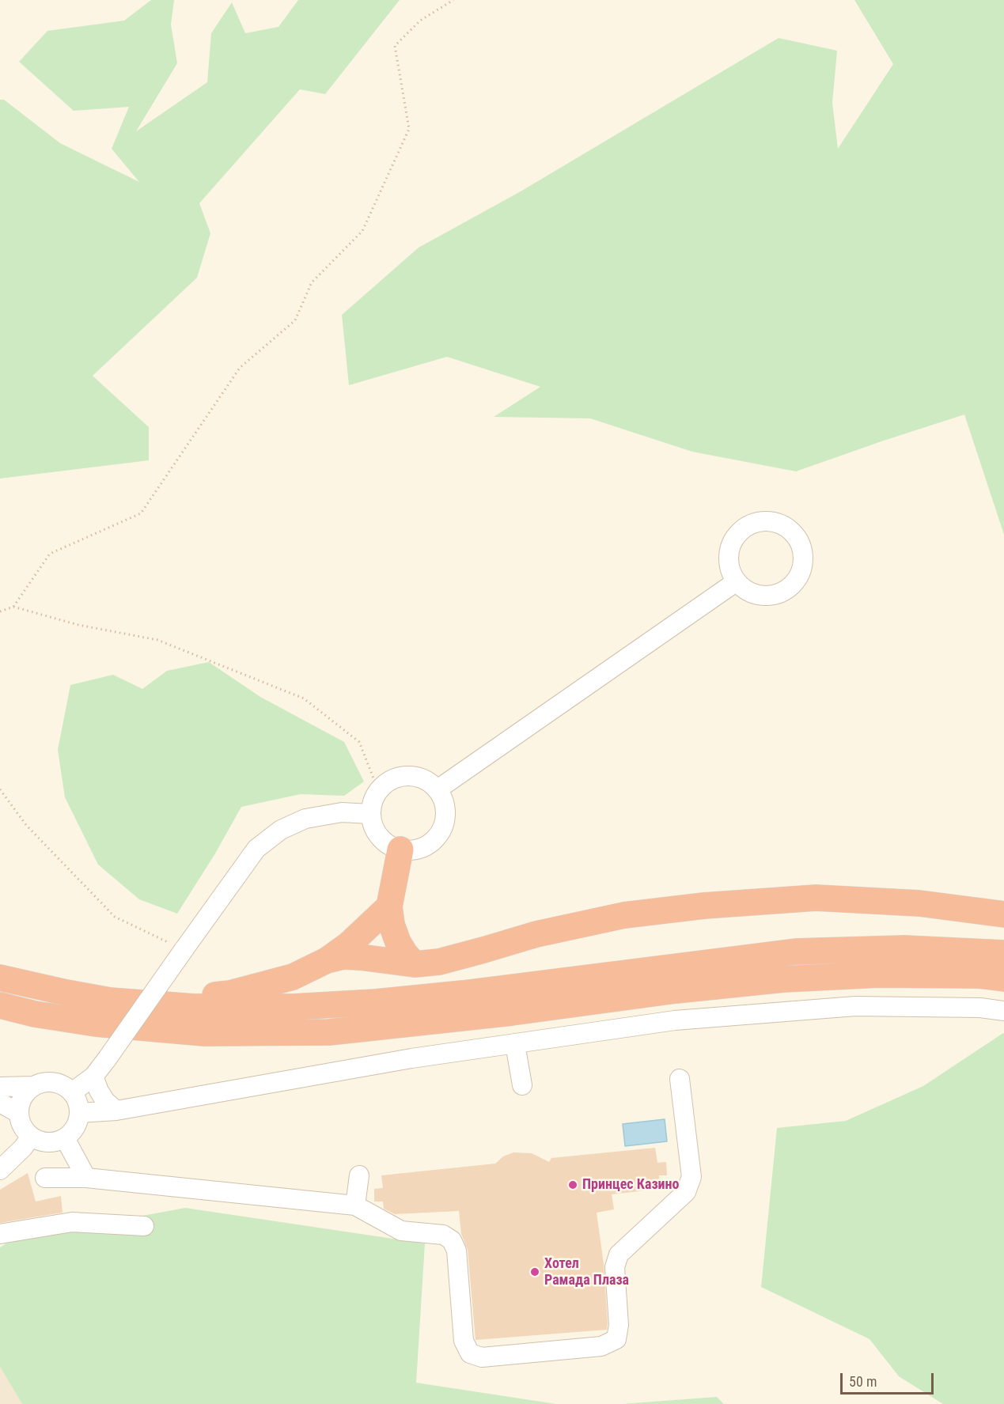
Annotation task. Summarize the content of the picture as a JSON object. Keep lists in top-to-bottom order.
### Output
{
  "places": ["Принцес Казино", "Хотел Рамада Плаза"],
  "scale_bar": "50 m"
}
